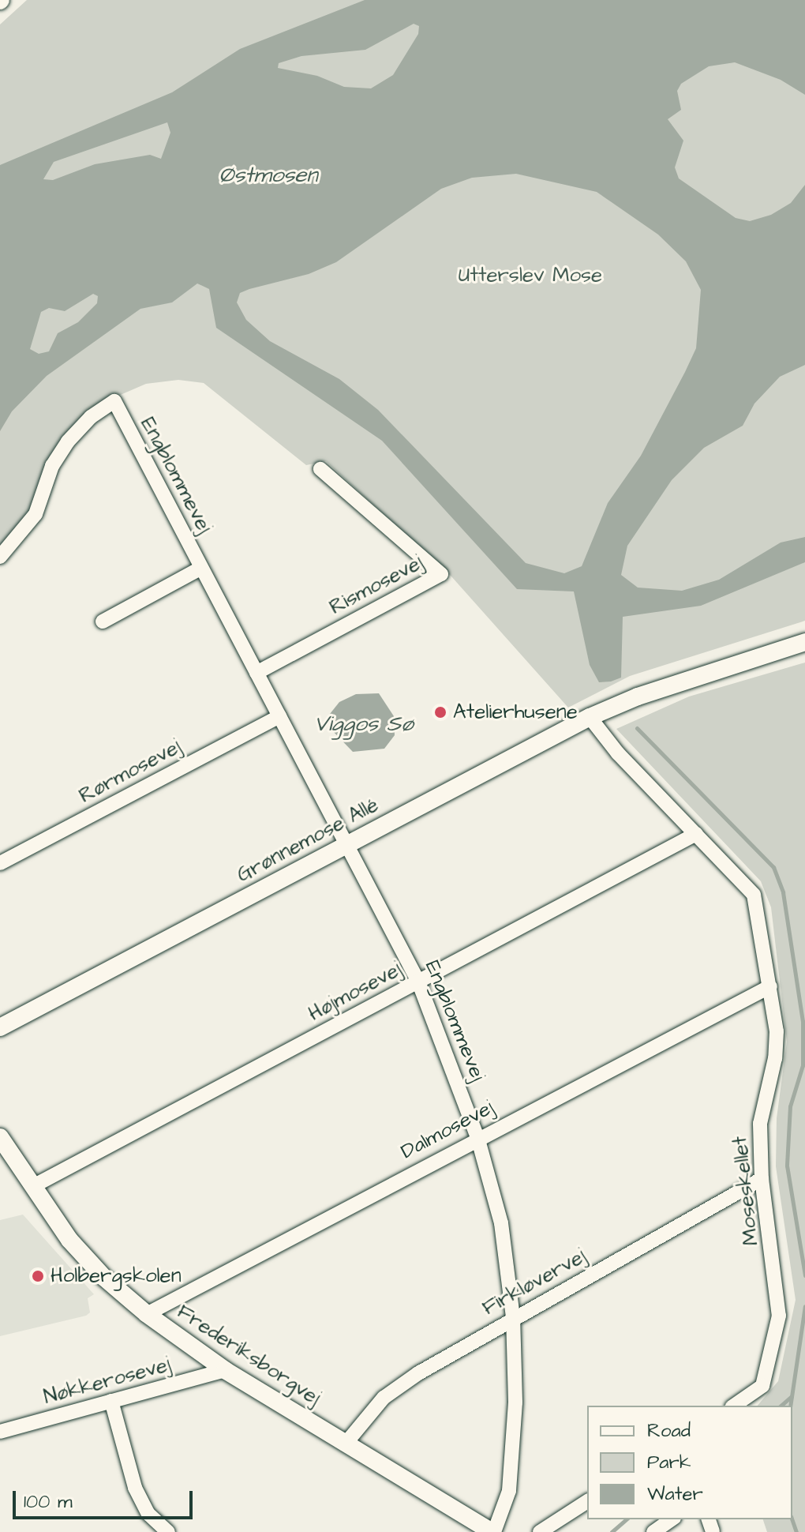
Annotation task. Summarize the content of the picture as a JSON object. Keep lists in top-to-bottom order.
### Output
{
  "streets": {
    "street": [
      "Engblommevej",
      "Rismosevej",
      "Rørmosevej",
      "Grønnemose Allé",
      "Højmosevej",
      "Dalmosevej",
      "Moseskellet",
      "Firkløvervej",
      "Frederiksborgvej",
      "Nøkkerosevej"
    ]
  },
  "crossings": [
    ["Engblommevej", "Rismosevej"],
    ["Engblommevej", "Rørmosevej"],
    ["Engblommevej", "Grønnemose Allé"],
    ["Engblommevej", "Højmosevej"],
    ["Engblommevej", "Dalmosevej"],
    ["Engblommevej", "Firkløvervej"],
    ["Engblommevej", "Frederiksborgvej"],
    ["Grønnemose Allé", "Moseskellet"],
    ["Højmosevej", "Moseskellet"],
    ["Højmosevej", "Frederiksborgvej"],
    ["Dalmosevej", "Moseskellet"],
    ["Dalmosevej", "Frederiksborgvej"],
    ["Moseskellet", "Firkløvervej"],
    ["Firkløvervej", "Frederiksborgvej"],
    ["Frederiksborgvej", "Nøkkerosevej"]
  ],
  "water": ["Østmosen", "Viggos Sø"],
  "parks": ["Utterslev Mose"],
  "places": ["Atelierhusene", "Holbergskolen"],
  "legend": ["Road", "Park", "Water"],
  "scale_bar": "100 m"
}
